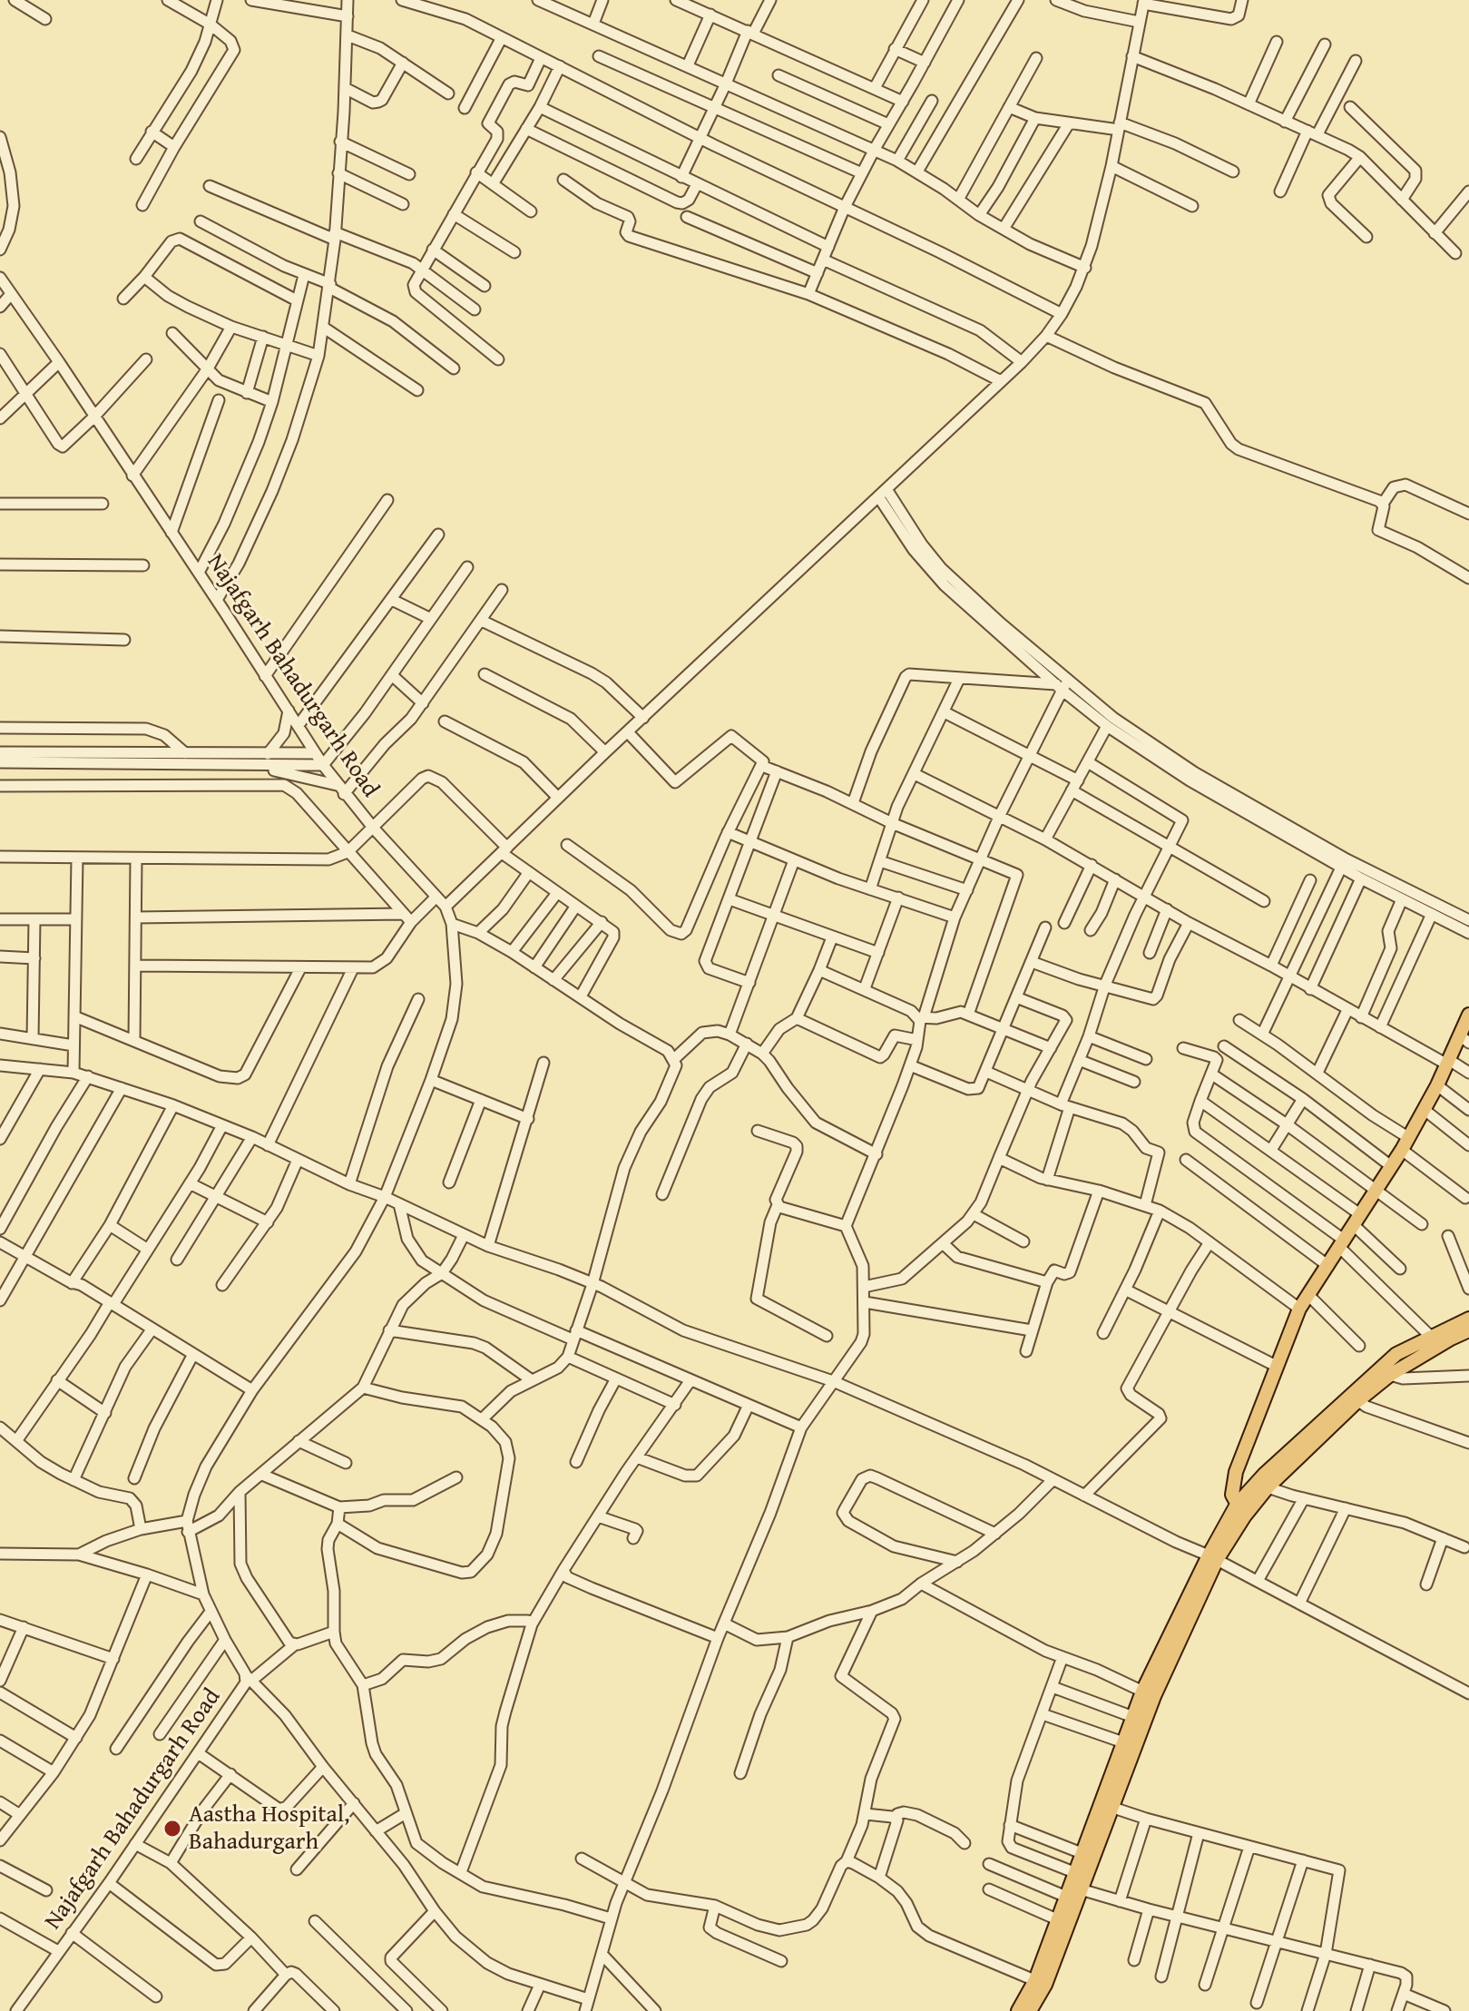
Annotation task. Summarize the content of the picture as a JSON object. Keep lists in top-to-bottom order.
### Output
{
  "streets": {
    "street": ["Najafgarh Bahadurgarh Road"]
  },
  "places": ["Aastha Hospital, Bahadurgarh"]
}
